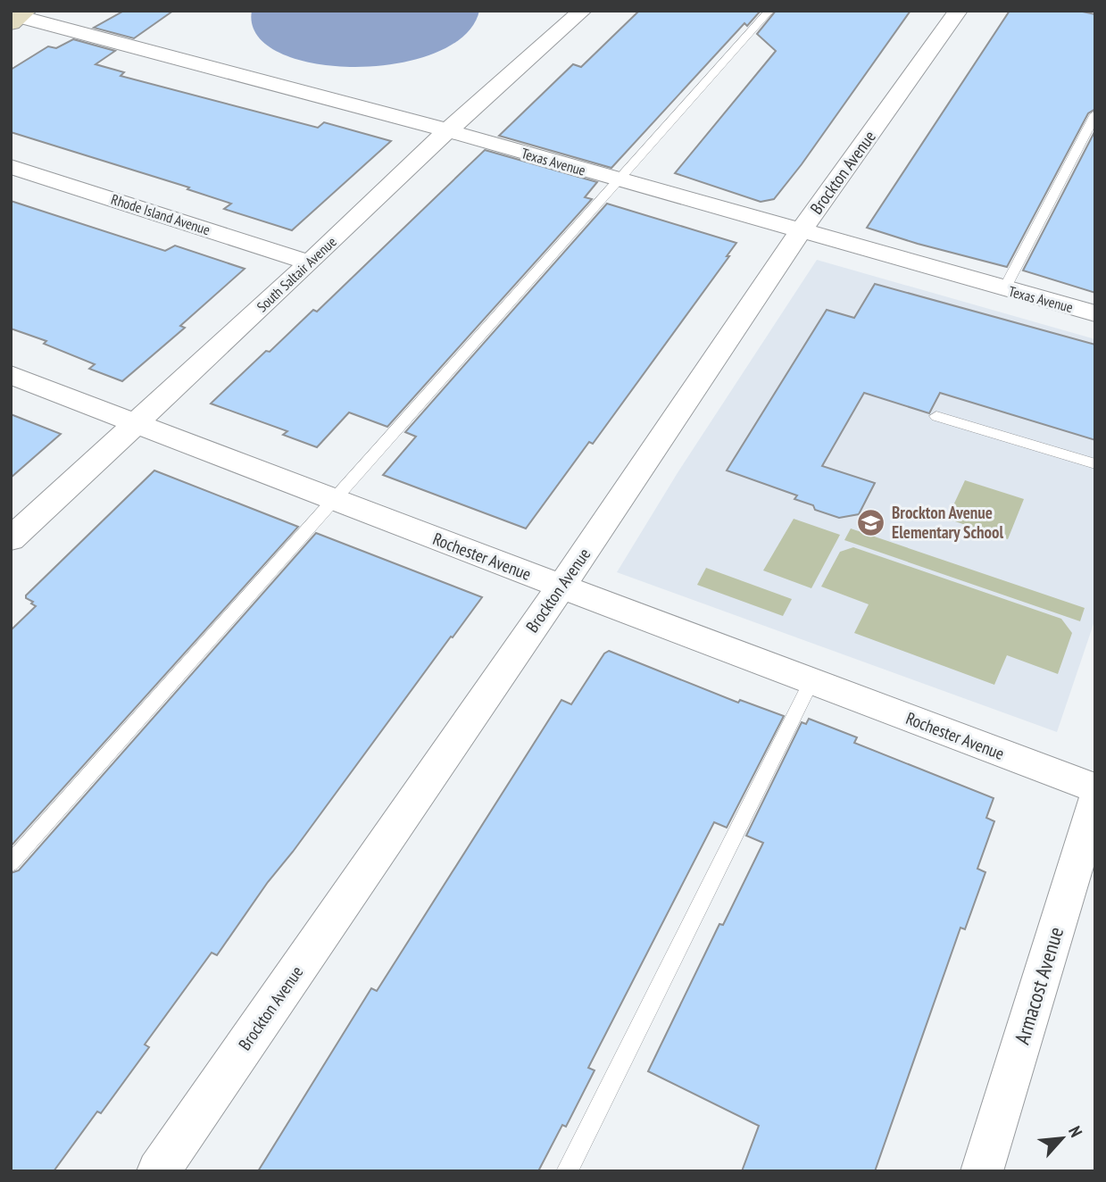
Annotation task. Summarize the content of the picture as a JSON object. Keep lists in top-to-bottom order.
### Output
{
  "streets": {
    "street": [
      "Texas Avenue",
      "Brockton Avenue",
      "Rhode Island Avenue",
      "South Saltair Avenue",
      "Rochester Avenue",
      "Armacost Avenue"
    ]
  },
  "crossings": [
    ["Texas Avenue", "Brockton Avenue"],
    ["Texas Avenue", "South Saltair Avenue"],
    ["Brockton Avenue", "Rochester Avenue"],
    ["Rhode Island Avenue", "South Saltair Avenue"],
    ["South Saltair Avenue", "Rochester Avenue"]
  ],
  "places": {
    "school or university": ["Brockton Avenue Elementary School"]
  },
  "north": "top right"
}
